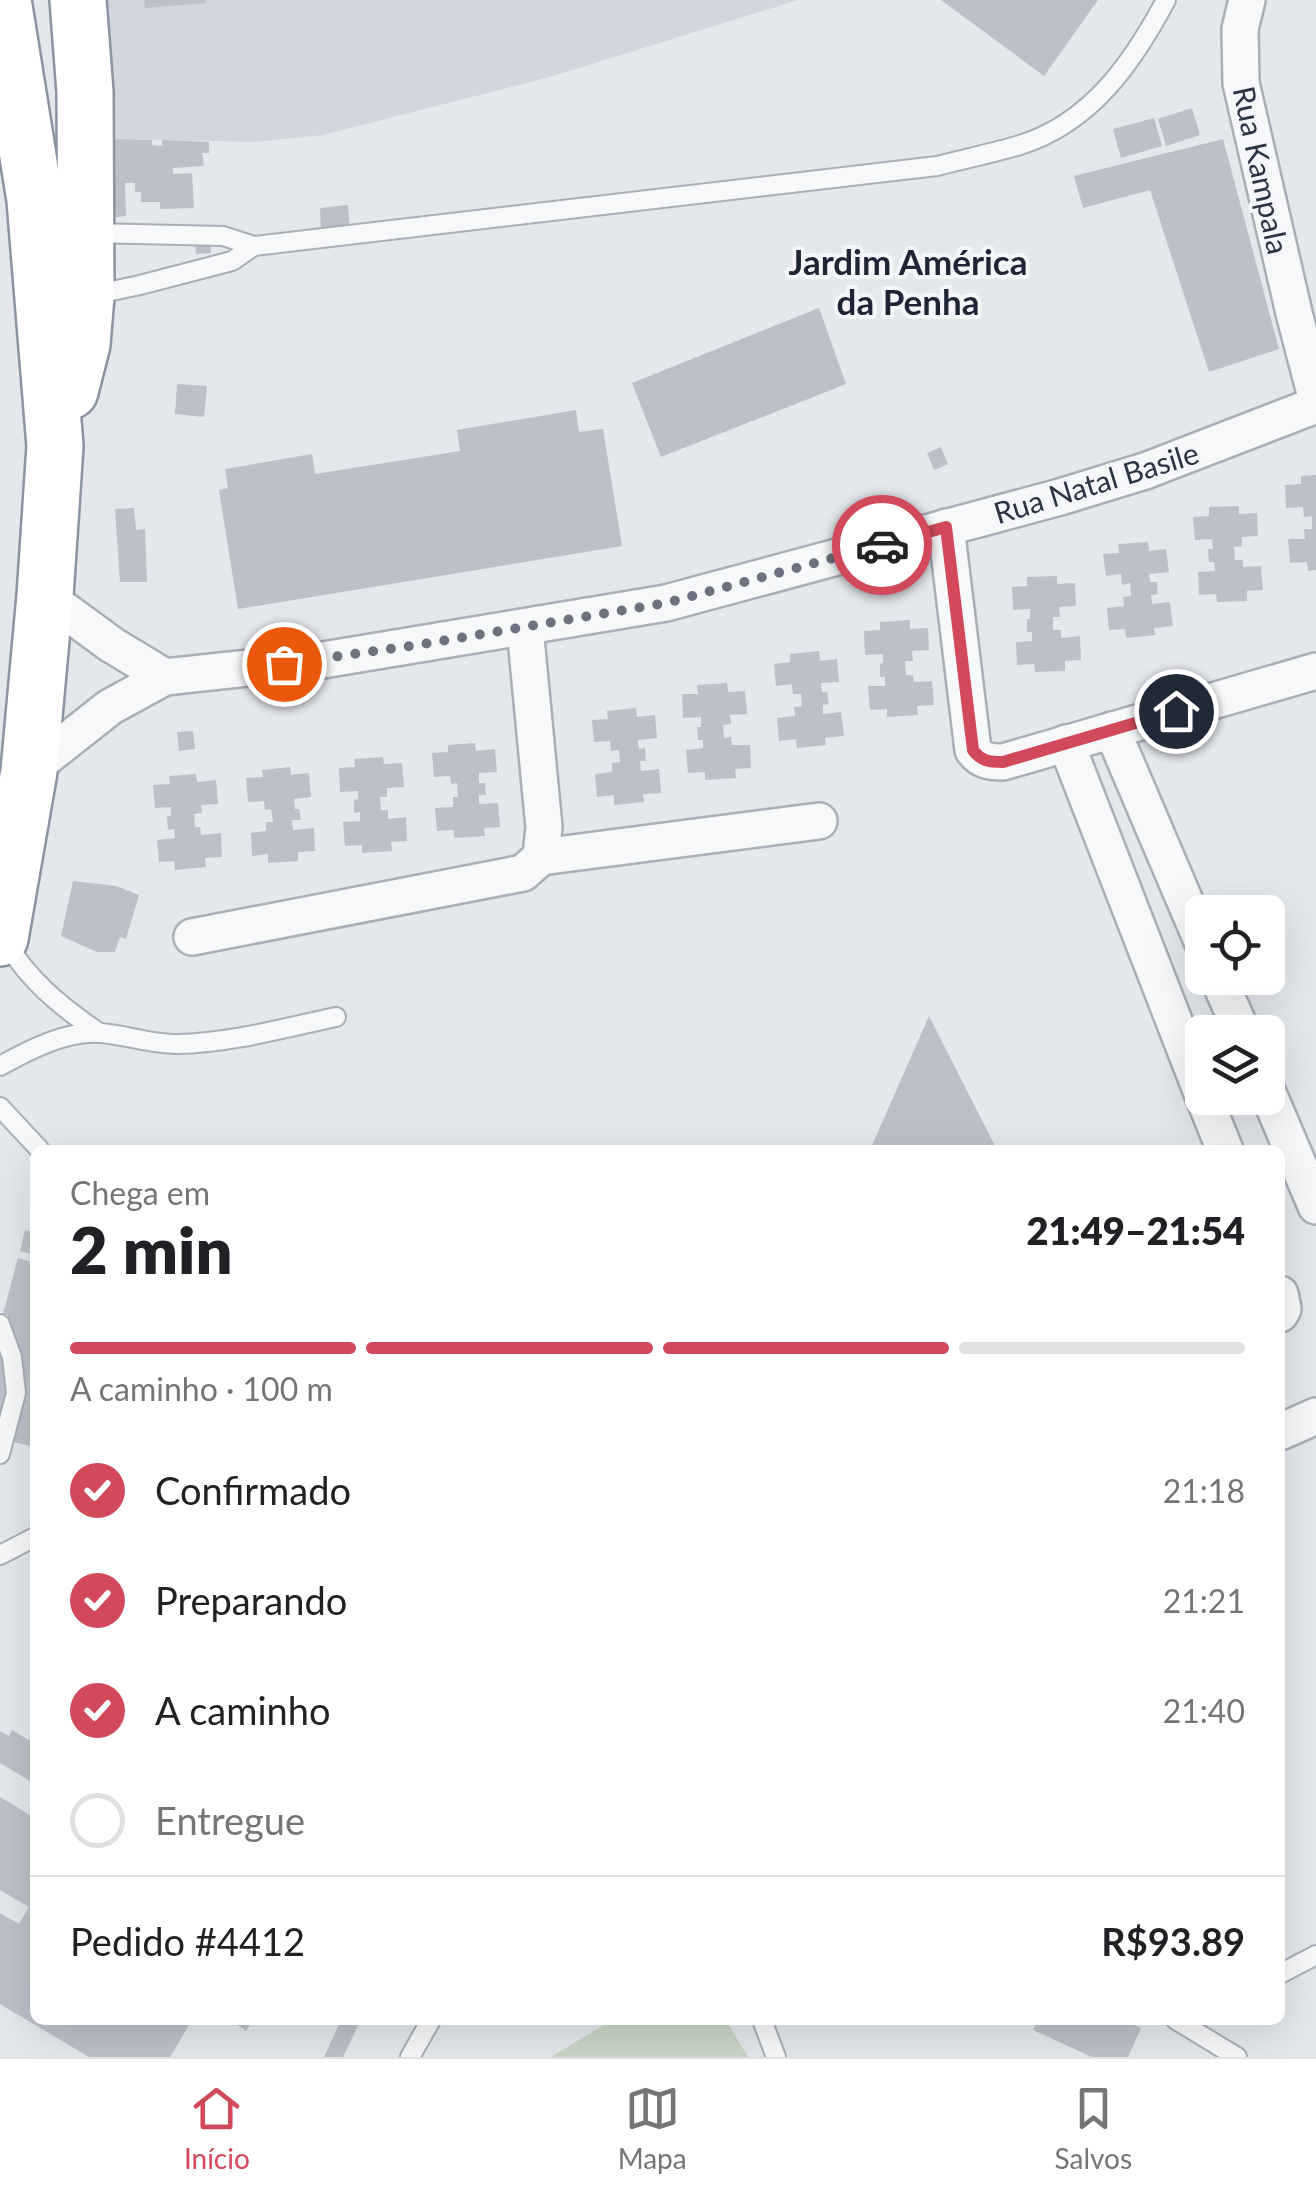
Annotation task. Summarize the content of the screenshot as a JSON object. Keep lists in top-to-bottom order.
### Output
{
  "streets": {
    "street": ["Rua Kampala", "Rua Natal Basile"]
  },
  "districts": ["Jardim América da Penha"],
  "page": {
    "heading": ["2 min", "Chega em", "21:49–21:54"],
    "panel": ["Pedido #4412", "R$93.89"],
    "bar": "A caminho · 100 m",
    "list": [
      ["Confirmado", "21:18"],
      ["Preparando", "21:21"],
      ["A caminho", "21:40"],
      "Entregue"
    ],
    "tabs": ["Início", "Mapa", "Salvos"]
  }
}
